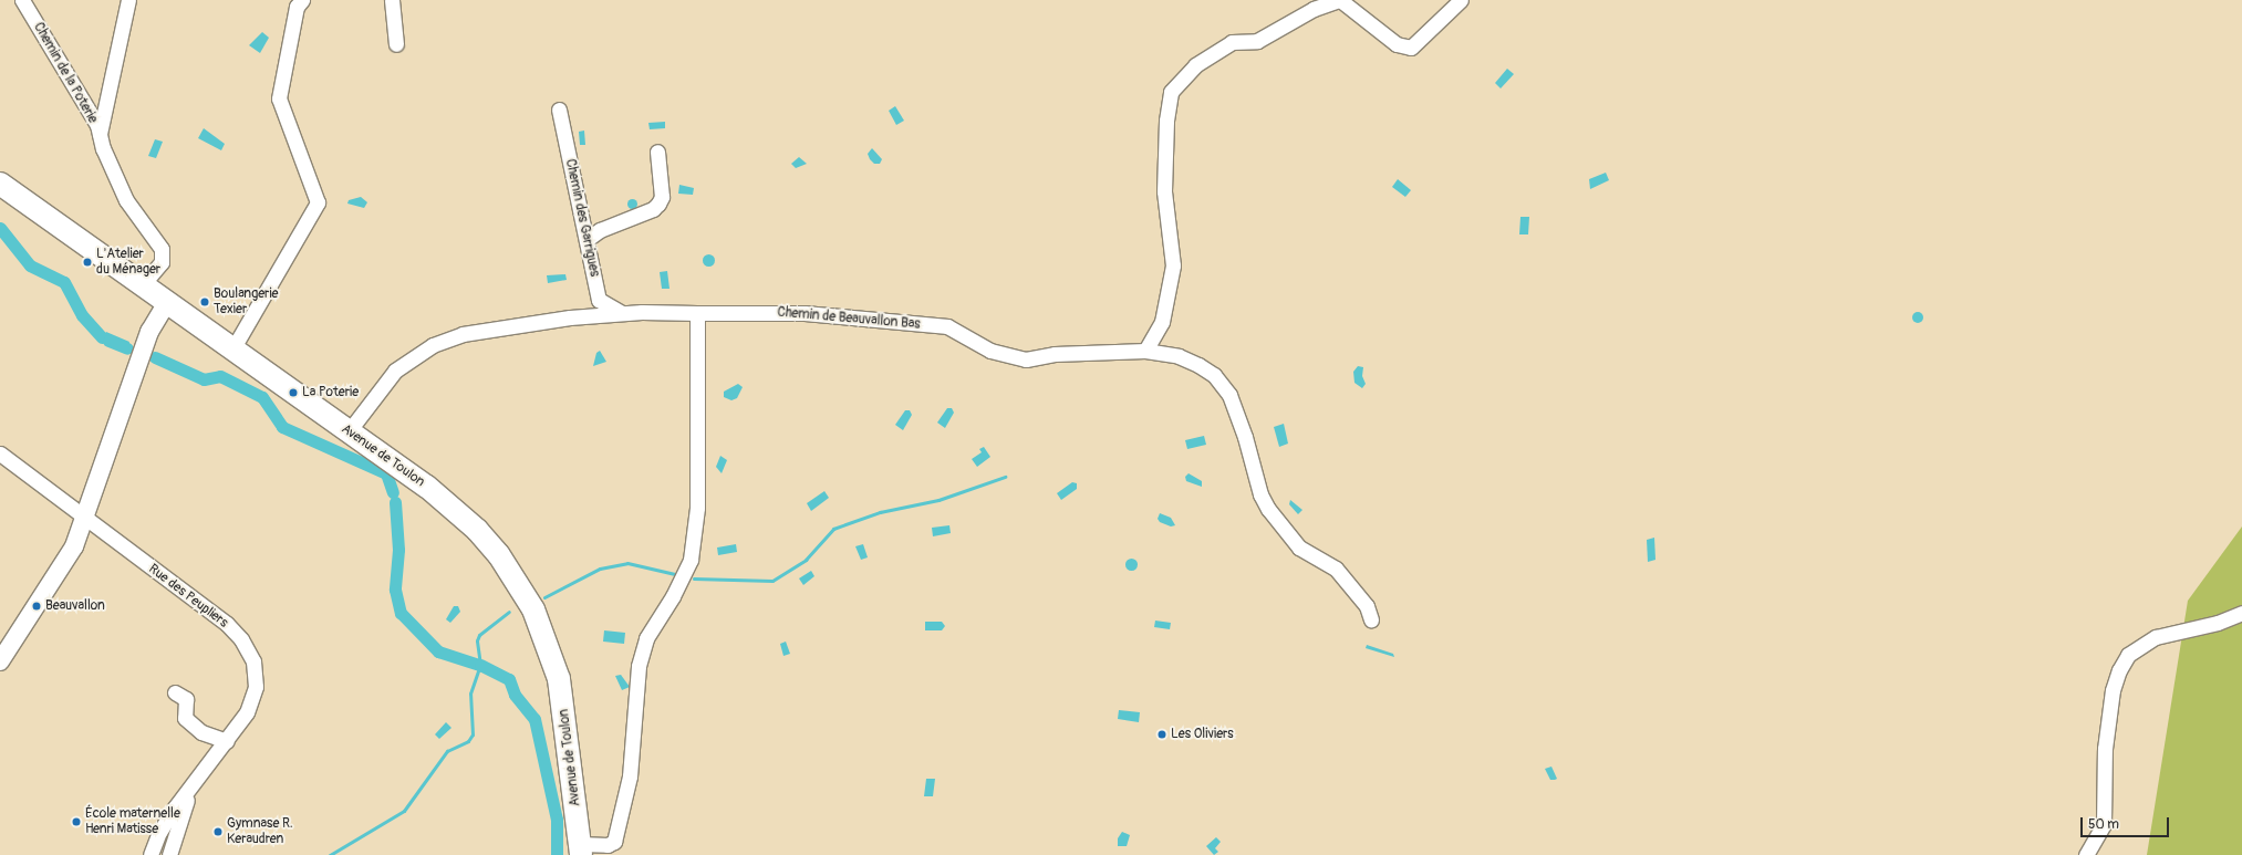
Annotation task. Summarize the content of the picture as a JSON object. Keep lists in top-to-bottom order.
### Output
{
  "streets": {
    "main road": ["Avenue de Toulon"],
    "street": [
      "Chemin de la Poterie",
      "Chemin des Garrigues",
      "Chemin de Beauvallon Bas",
      "Rue des Peupliers"
    ]
  },
  "crossings": [
    ["Chemin de la Poterie", "Avenue de Toulon"],
    ["Chemin des Garrigues", "Chemin de Beauvallon Bas"],
    ["Chemin de Beauvallon Bas", "Avenue de Toulon"]
  ],
  "places": [
    "L'Atelier du Ménager",
    "Boulangerie Texier",
    "La Poterie",
    "Beauvallon",
    "Les Oliviers",
    "École maternelle Henri Matisse",
    "Gymnase R. Keraudren"
  ],
  "scale_bar": "50 m"
}
